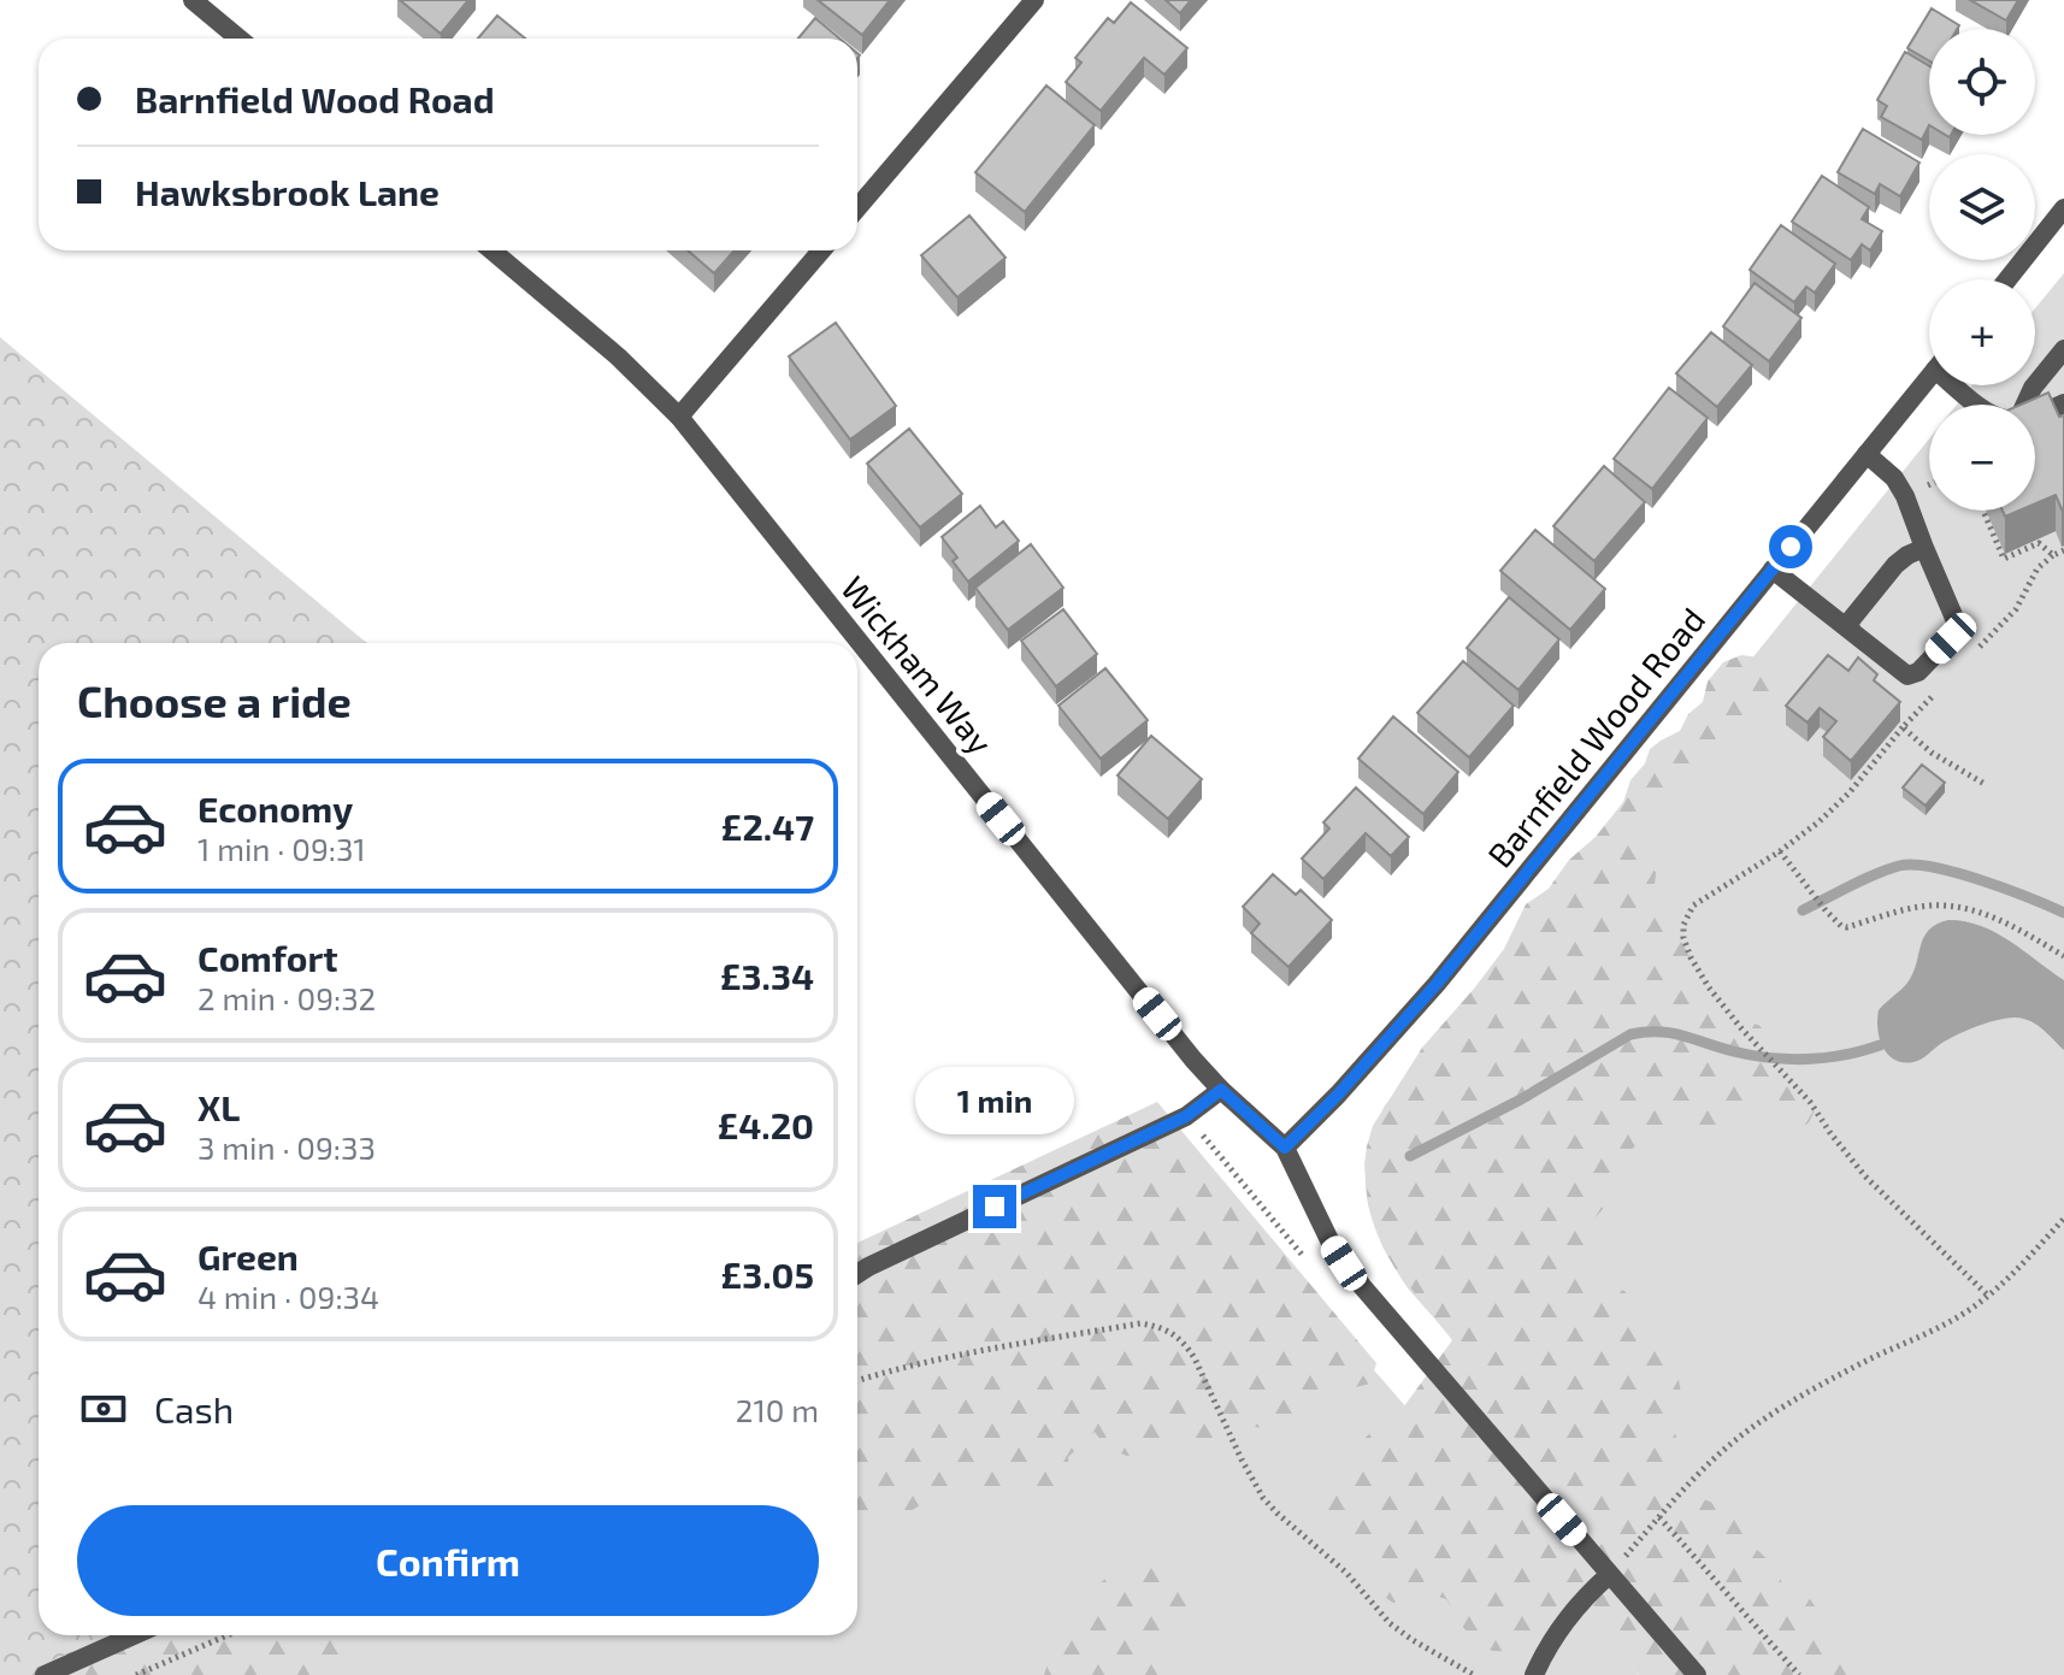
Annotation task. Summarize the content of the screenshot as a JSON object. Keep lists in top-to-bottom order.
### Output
{
  "streets": {
    "street": ["Wickham Way", "Barnfield Wood Road"]
  },
  "crossings": [
    ["Wickham Way", "Barnfield Wood Road"]
  ],
  "page": {
    "map_buttons": ["+", "−"],
    "banner": ["Barnfield Wood Road", "Hawksbrook Lane"],
    "heading": "Choose a ride",
    "list": [
      {
        "name": "Economy",
        "note": "1 min · 09:31",
        "value": "£2.47"
      },
      {
        "name": "Comfort",
        "note": "2 min · 09:32",
        "value": "£3.34"
      },
      {
        "name": "XL",
        "note": "3 min · 09:33",
        "value": "£4.20"
      },
      {
        "name": "Green",
        "note": "4 min · 09:34",
        "value": "£3.05"
      }
    ],
    "bubble": "1 min",
    "pay": ["Cash", "210 m"],
    "buttons": "Confirm"
  }
}
